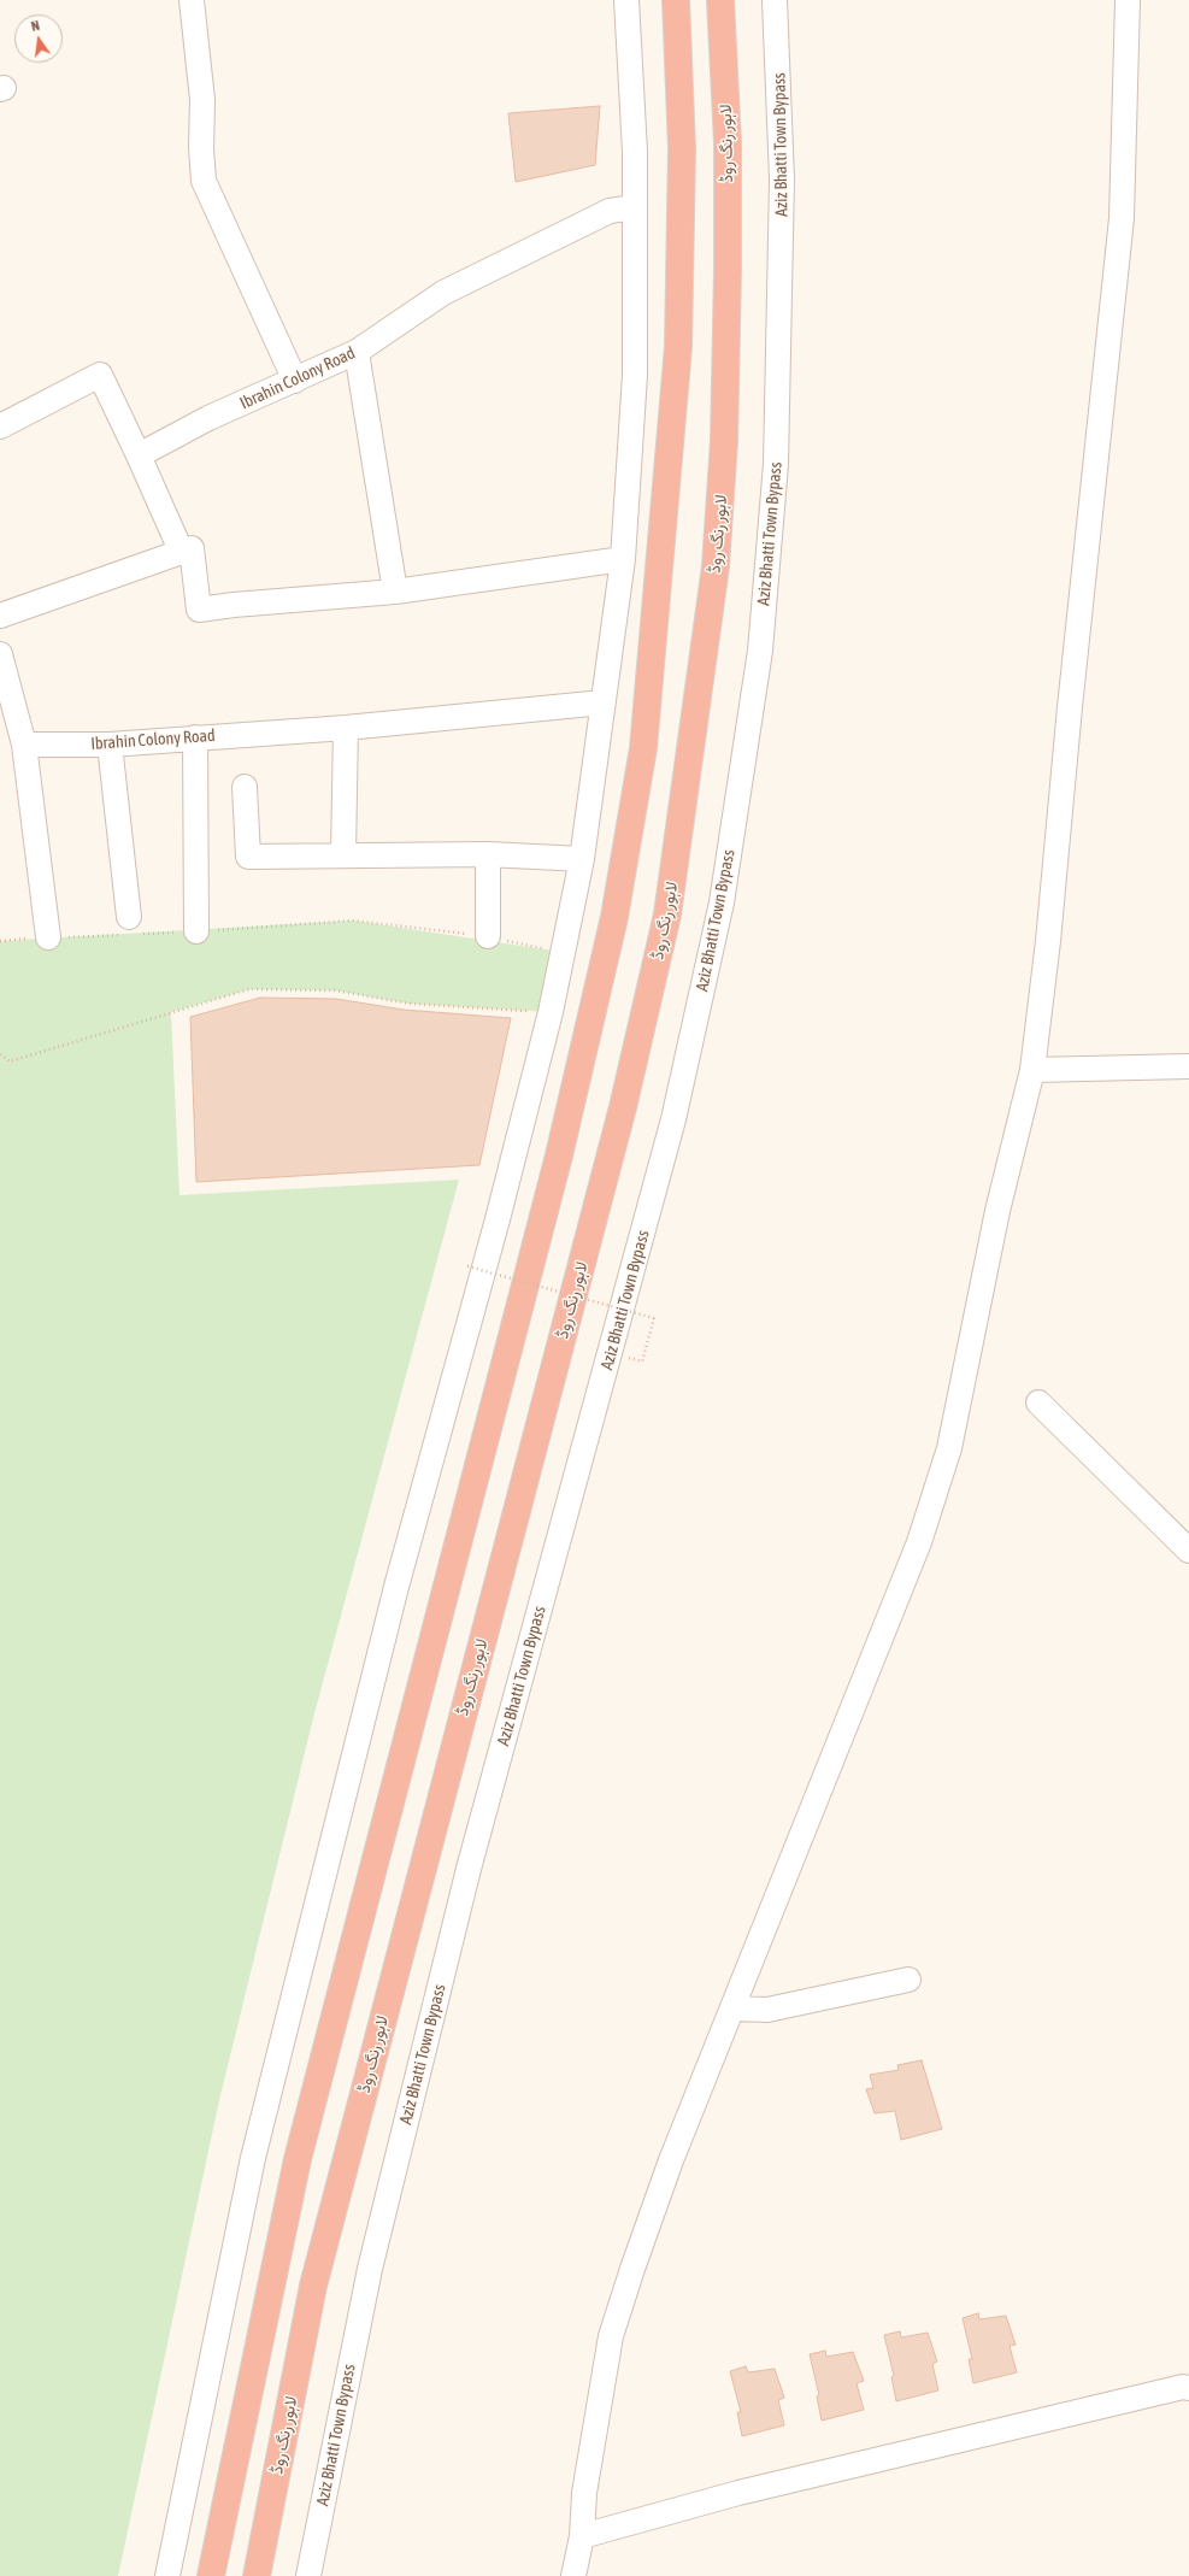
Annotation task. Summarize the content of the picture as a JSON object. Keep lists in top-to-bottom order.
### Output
{
  "streets": {
    "highway": ["لاہور رنگ روڈ"],
    "street": ["Aziz Bhatti Town Bypass", "Ibrahin Colony Road"]
  },
  "north": "top"
}
